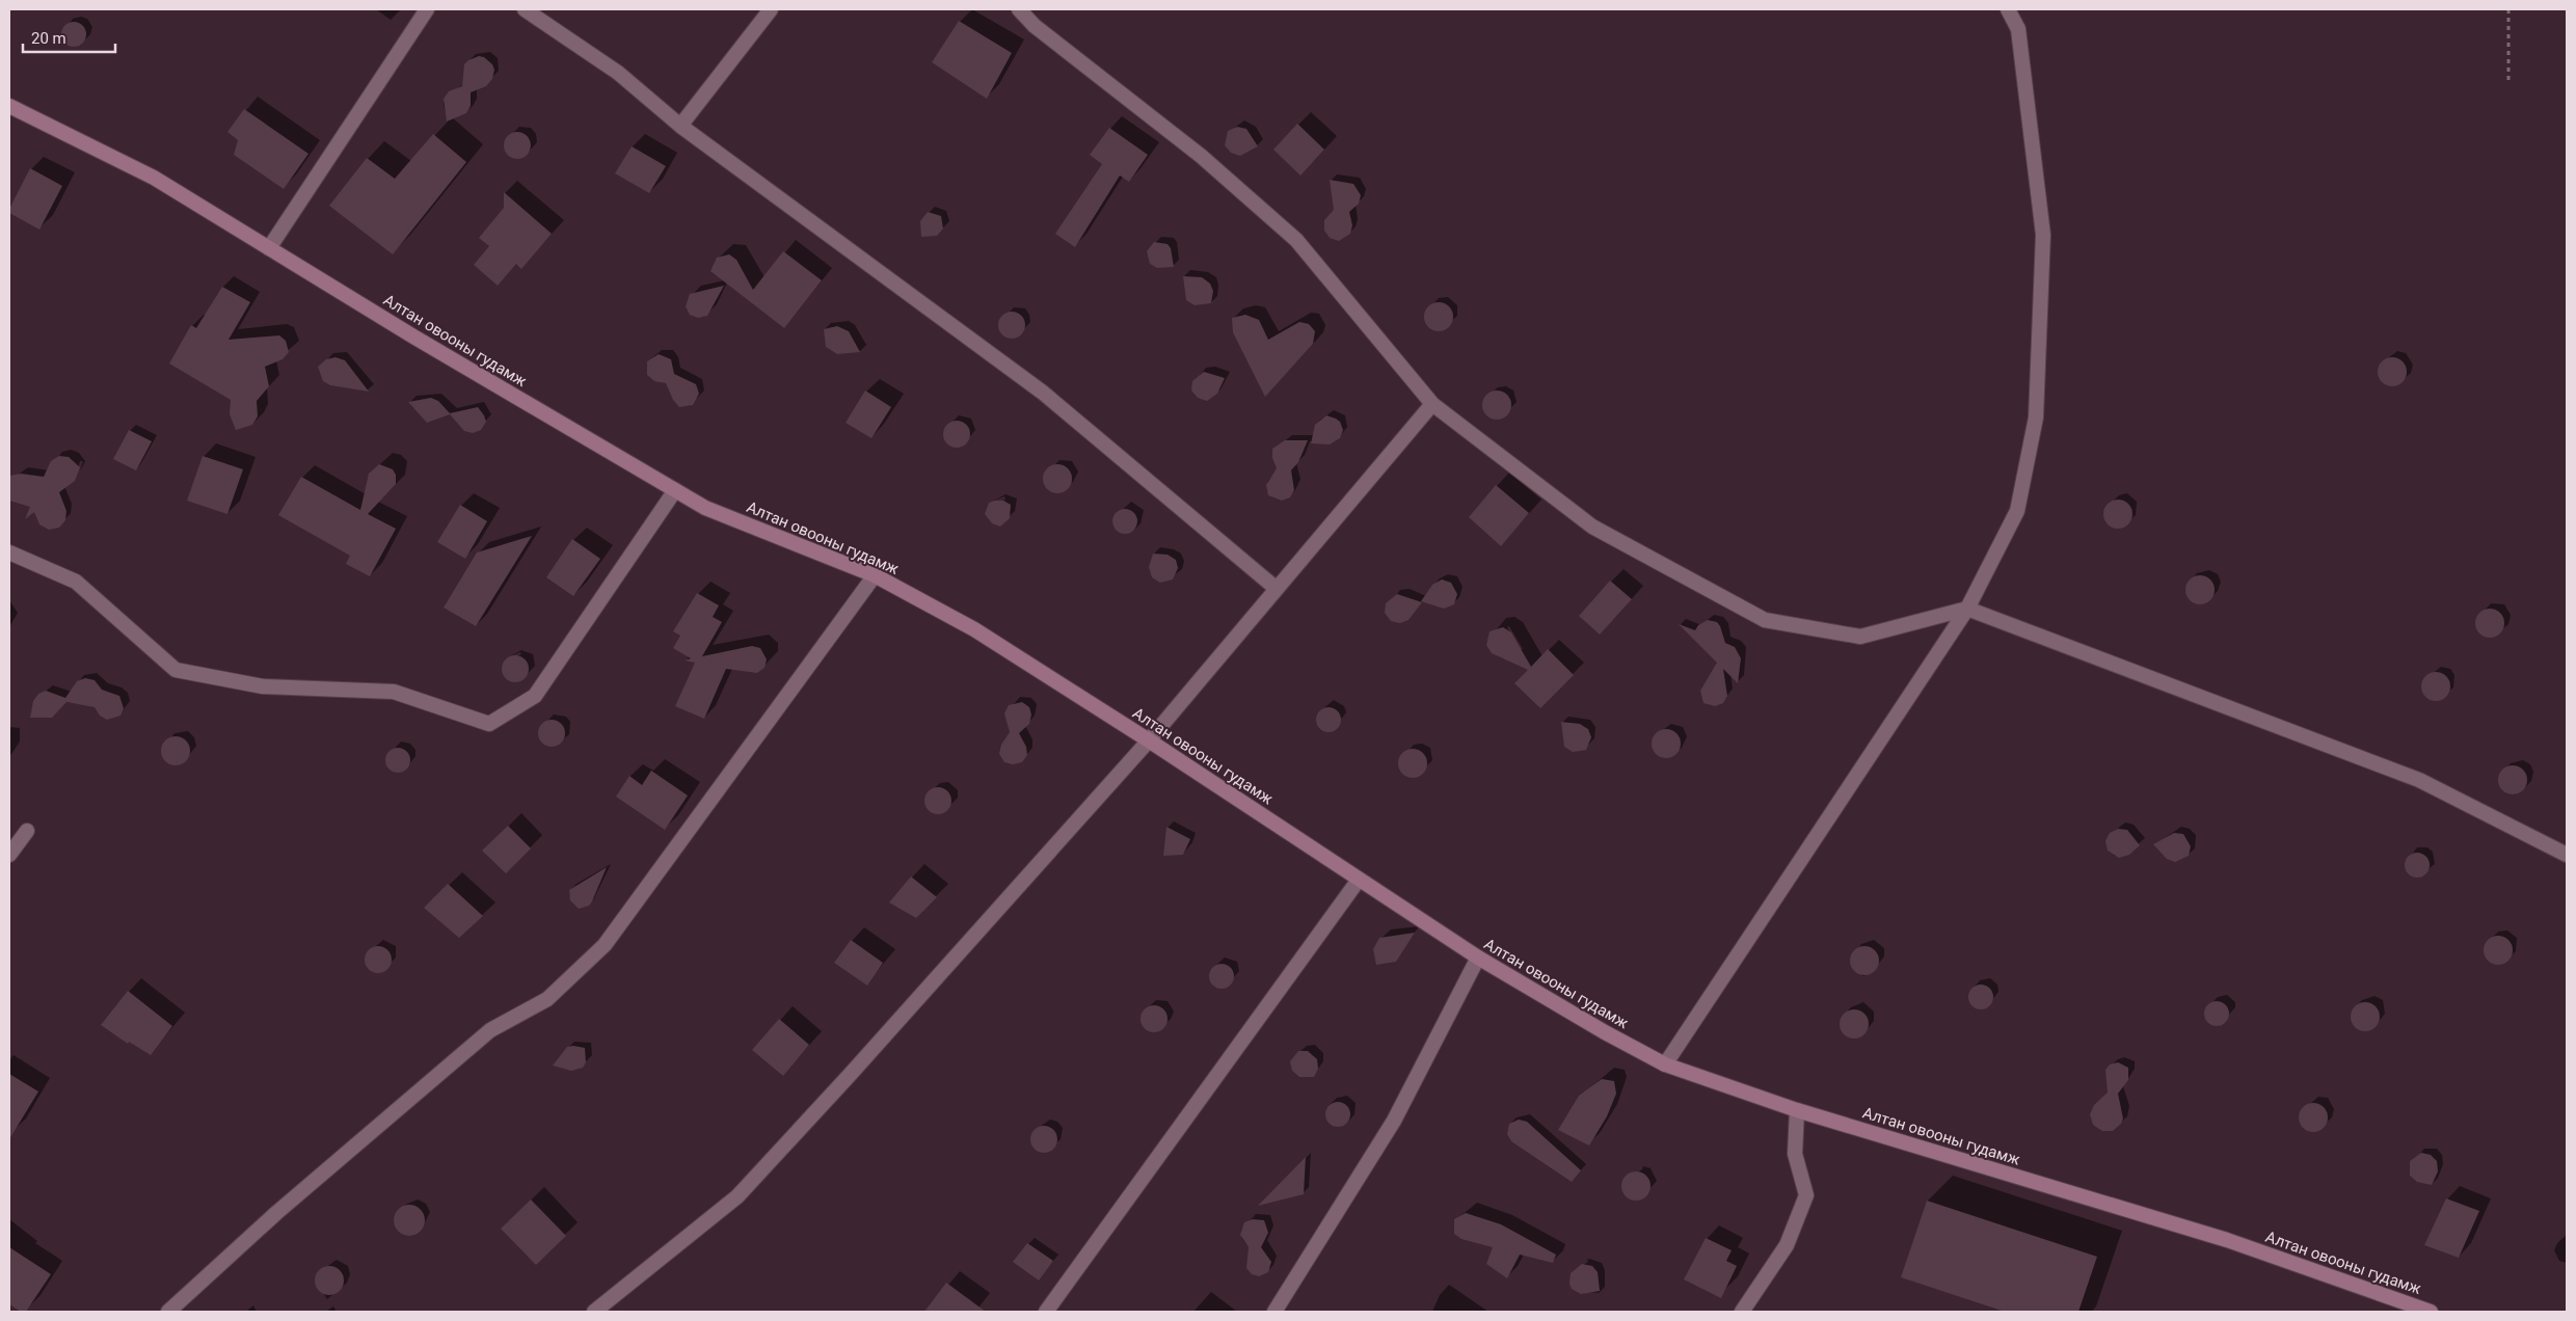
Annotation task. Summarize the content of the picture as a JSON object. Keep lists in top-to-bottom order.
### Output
{
  "streets": {
    "main road": ["Алтан овооны гудамж"]
  },
  "scale_bar": "20 m"
}
